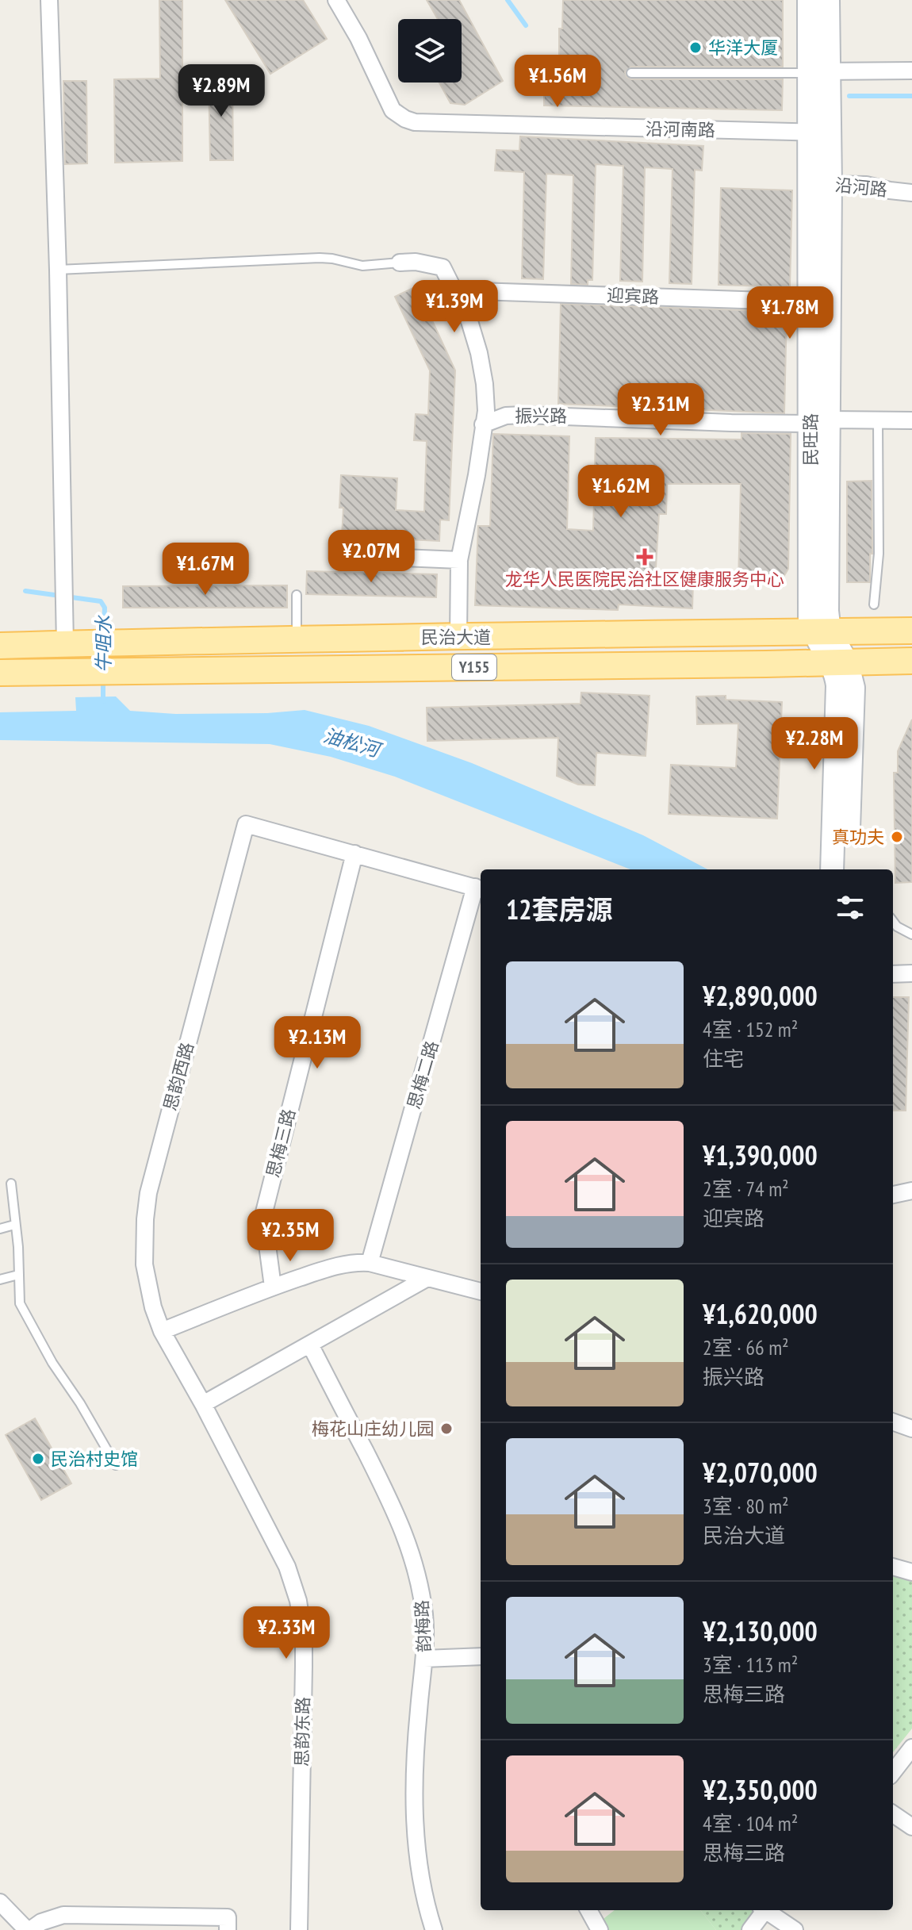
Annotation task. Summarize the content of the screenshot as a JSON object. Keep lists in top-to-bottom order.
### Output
{
  "streets": {
    "main road": ["民旺路", "民治大道", "Y155"],
    "street": [
      "沿河南路",
      "沿河路",
      "迎宾路",
      "振兴路",
      "思梅二路",
      "思韵西路",
      "思梅三路",
      "韵梅路",
      "思韵东路"
    ]
  },
  "crossings": [
    ["沿河南路", "民旺路"],
    ["沿河路", "民旺路"],
    ["迎宾路", "民旺路"],
    ["振兴路", "民旺路"],
    ["民旺路", "民治大道"],
    ["思韵西路", "思梅三路"],
    ["思韵西路", "思韵东路"]
  ],
  "water": ["牛咀水", "油松河"],
  "places": {
    "other": [
      "华洋大厦",
      "真功夫",
      "梅花山庄幼儿园",
      "民治村史馆"
    ],
    "health": ["龙华人民医院民治社区健康服务中心"]
  },
  "page": {
    "price": [
      "¥1.56M",
      "¥2.89M",
      "¥1.39M",
      "¥1.78M",
      "¥2.31M",
      "¥1.62M",
      "¥2.07M",
      "¥1.67M",
      "¥2.28M",
      "¥2.13M",
      "¥2.35M",
      "¥2.33M"
    ],
    "heading": "12套房源",
    "list": [
      {
        "name": "¥2,890,000",
        "note": "4室 · 152 m² · 住宅"
      },
      {
        "name": "¥1,390,000",
        "note": "2室 · 74 m² · 迎宾路"
      },
      {
        "name": "¥1,620,000",
        "note": "2室 · 66 m² · 振兴路"
      },
      {
        "name": "¥2,070,000",
        "note": "3室 · 80 m² · 民治大道"
      },
      {
        "name": "¥2,130,000",
        "note": "3室 · 113 m² · 思梅三路"
      },
      {
        "name": "¥2,350,000",
        "note": "4室 · 104 m² · 思梅三路"
      }
    ]
  }
}
